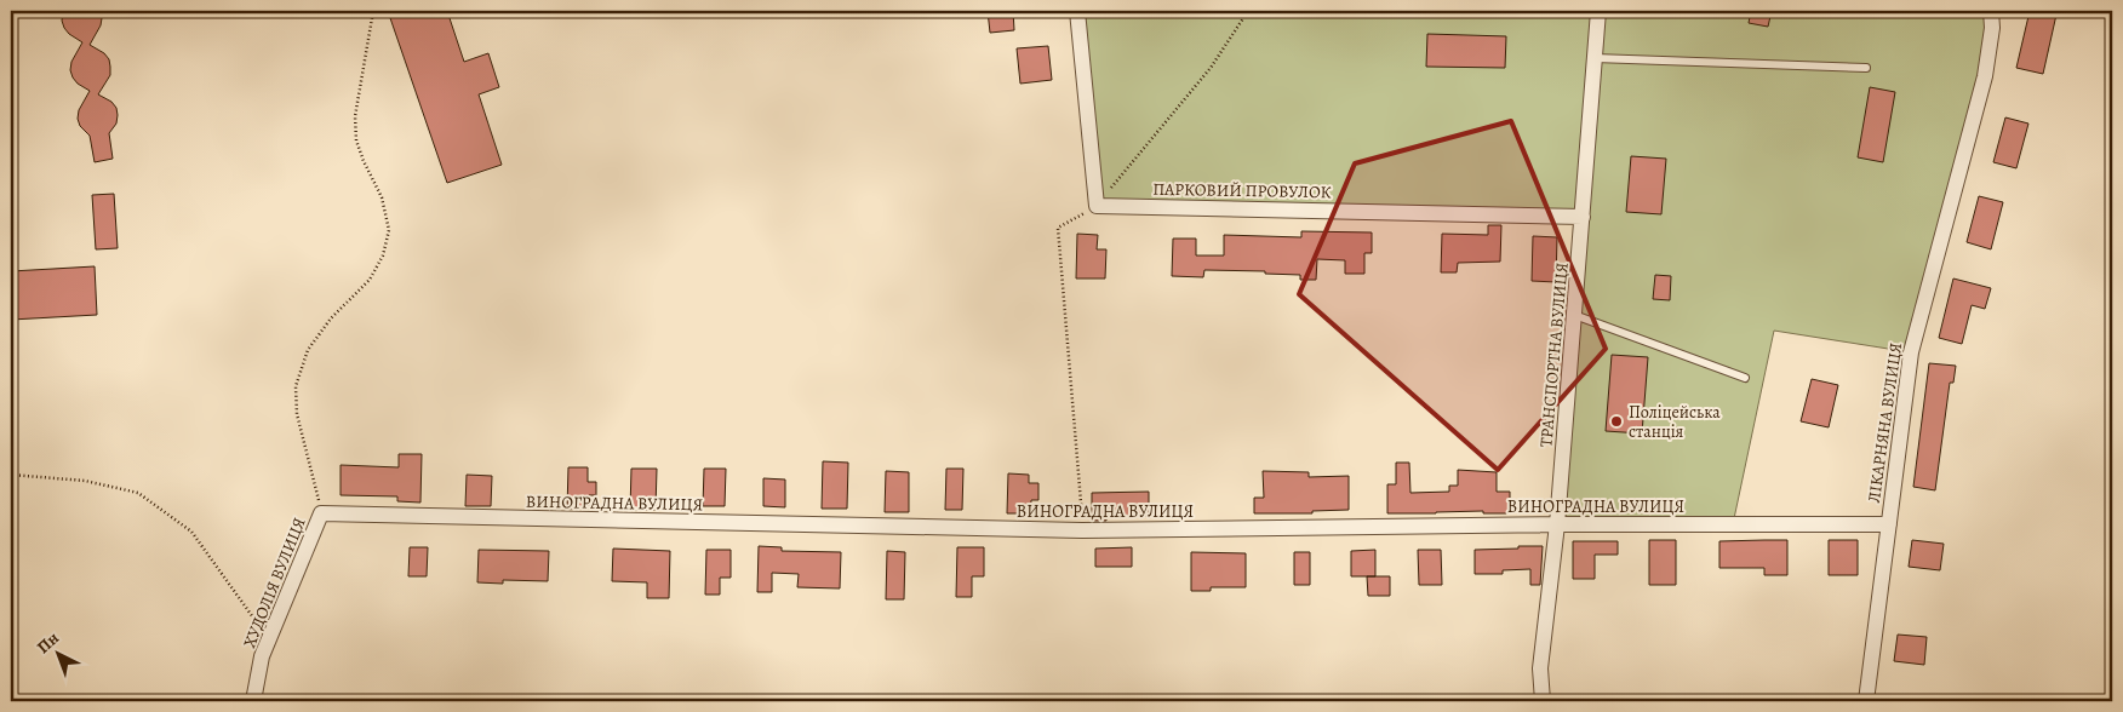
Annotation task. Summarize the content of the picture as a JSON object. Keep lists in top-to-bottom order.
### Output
{
  "streets": {
    "street": [
      "ПАРКОВИЙ ПРОВУЛОК",
      "ТРАНСПОРТНА ВУЛИЦЯ",
      "ЛІКАРНЯНА ВУЛИЦЯ",
      "ВИНОГРАДНА ВУЛИЦЯ",
      "ХУДОЛІЯ ВУЛИЦЯ"
    ]
  },
  "crossings": [
    ["ПАРКОВИЙ ПРОВУЛОК", "ТРАНСПОРТНА ВУЛИЦЯ"],
    ["ТРАНСПОРТНА ВУЛИЦЯ", "ВИНОГРАДНА ВУЛИЦЯ"],
    ["ЛІКАРНЯНА ВУЛИЦЯ", "ВИНОГРАДНА ВУЛИЦЯ"],
    ["ВИНОГРАДНА ВУЛИЦЯ", "ХУДОЛІЯ ВУЛИЦЯ"]
  ],
  "places": ["Поліцейська станція"],
  "north": "top left"
}
